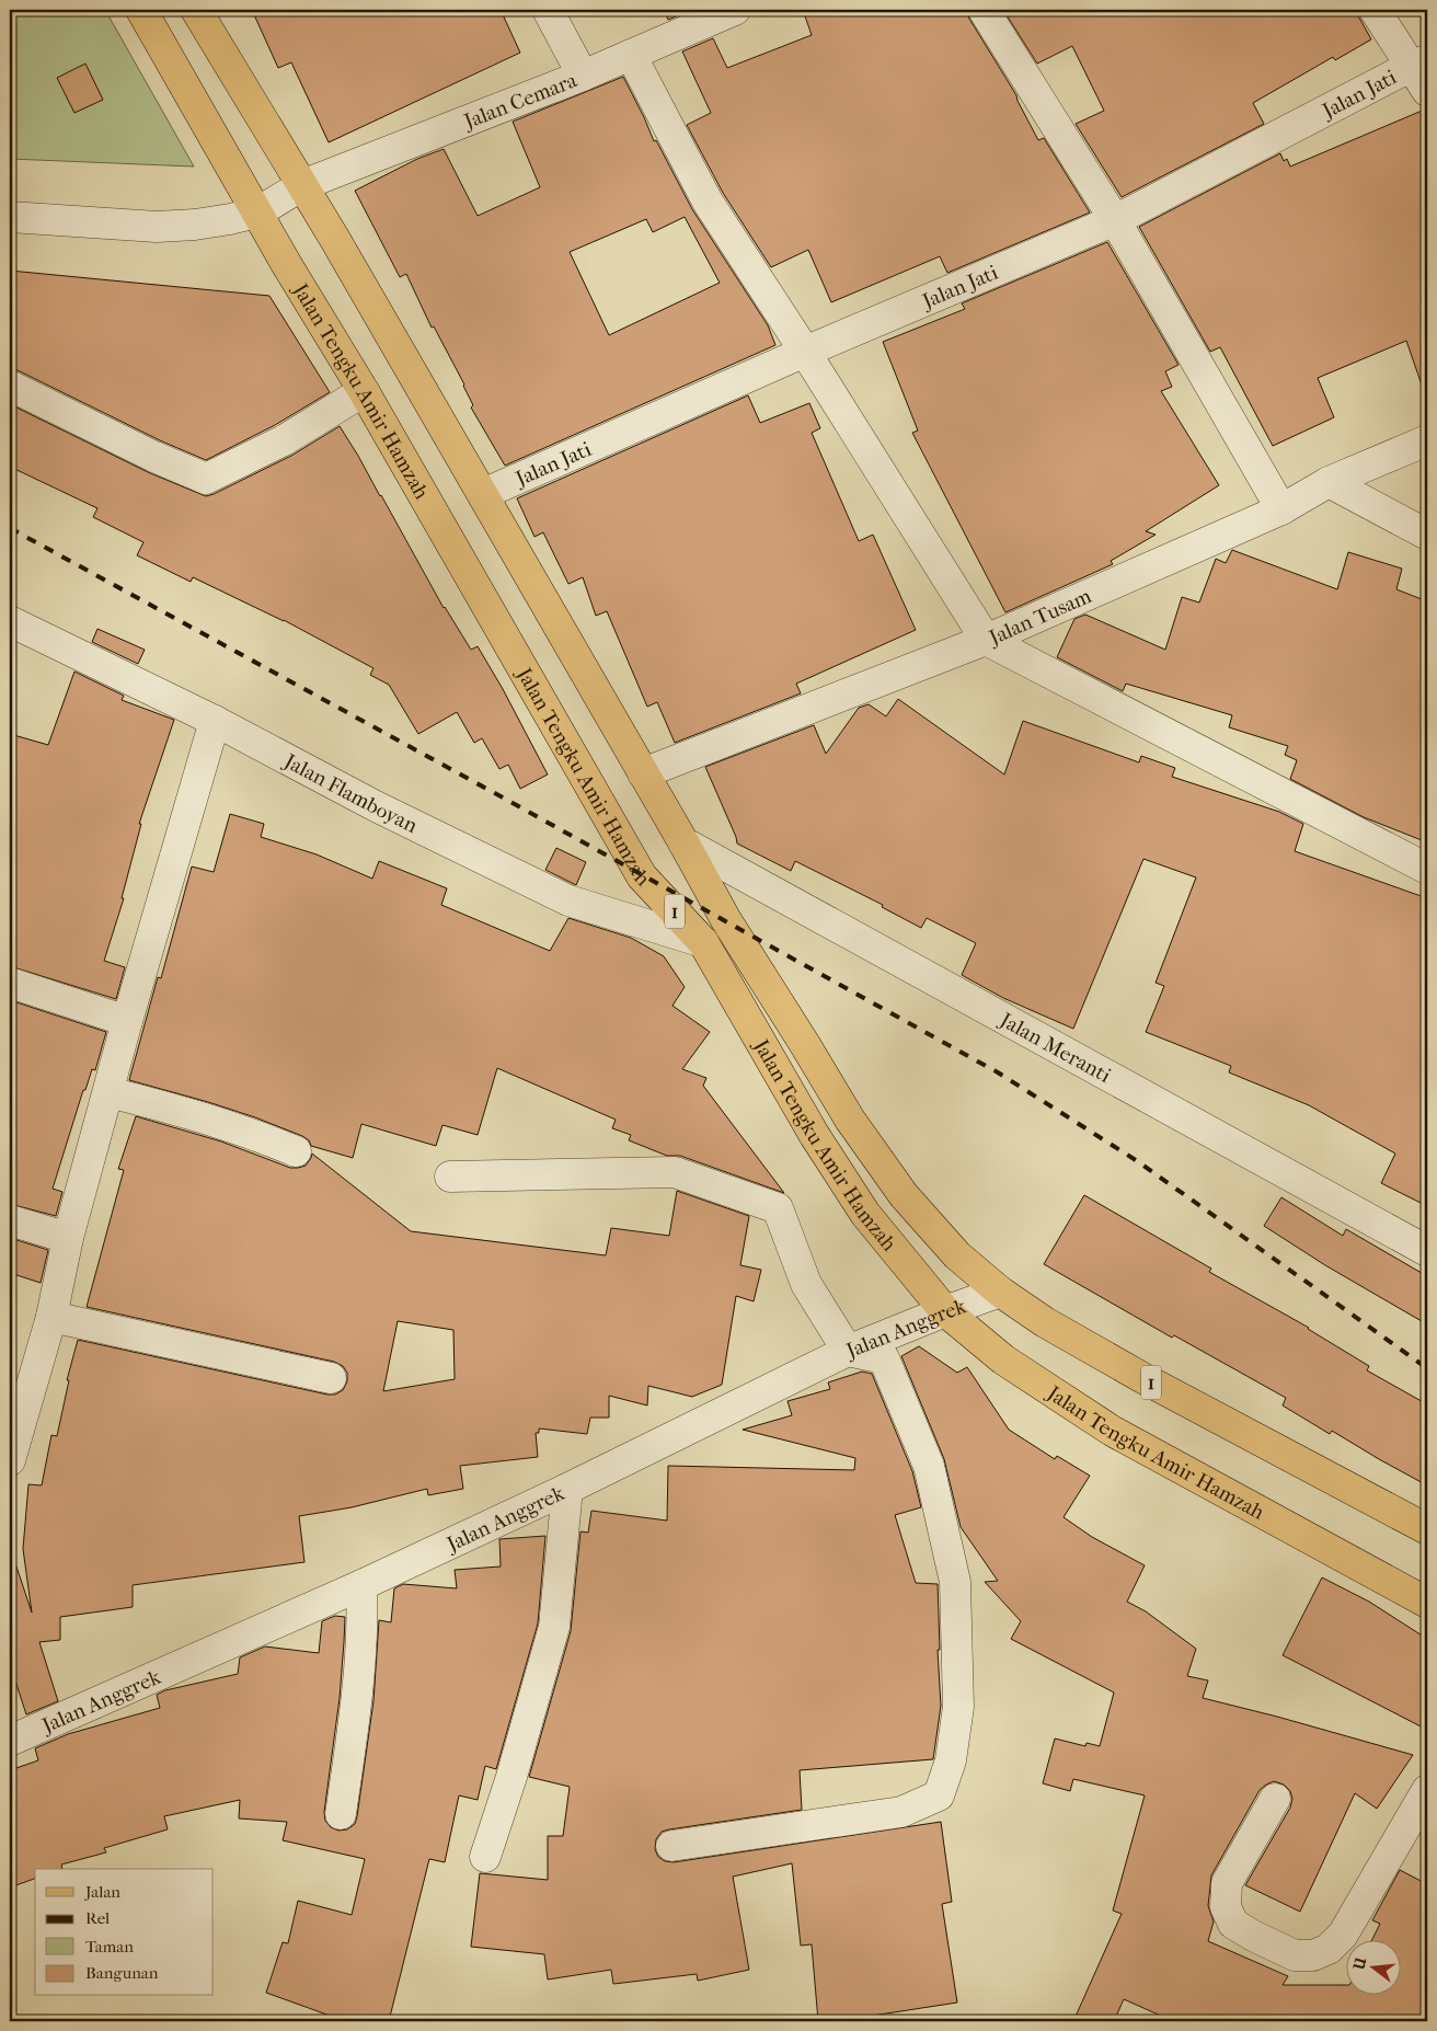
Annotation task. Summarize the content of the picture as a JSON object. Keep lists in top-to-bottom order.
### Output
{
  "streets": {
    "main road": ["Jalan Tengku Amir Hamzah", "1"],
    "street": [
      "Jalan Jati",
      "Jalan Cemara",
      "Jalan Tusam",
      "Jalan Flamboyan",
      "Jalan Meranti",
      "Jalan Anggrek"
    ]
  },
  "crossings": [
    ["Jalan Jati", "Jalan Tengku Amir Hamzah"],
    ["Jalan Cemara", "Jalan Tengku Amir Hamzah"],
    ["Jalan Tengku Amir Hamzah", "Jalan Tusam"],
    ["Jalan Tengku Amir Hamzah", "Jalan Flamboyan"],
    ["Jalan Tengku Amir Hamzah", "Jalan Meranti"],
    ["Jalan Tengku Amir Hamzah", "Jalan Anggrek"]
  ],
  "legend": [
    "Jalan",
    "Rel",
    "Taman",
    "Bangunan"
  ],
  "north": "left"
}
